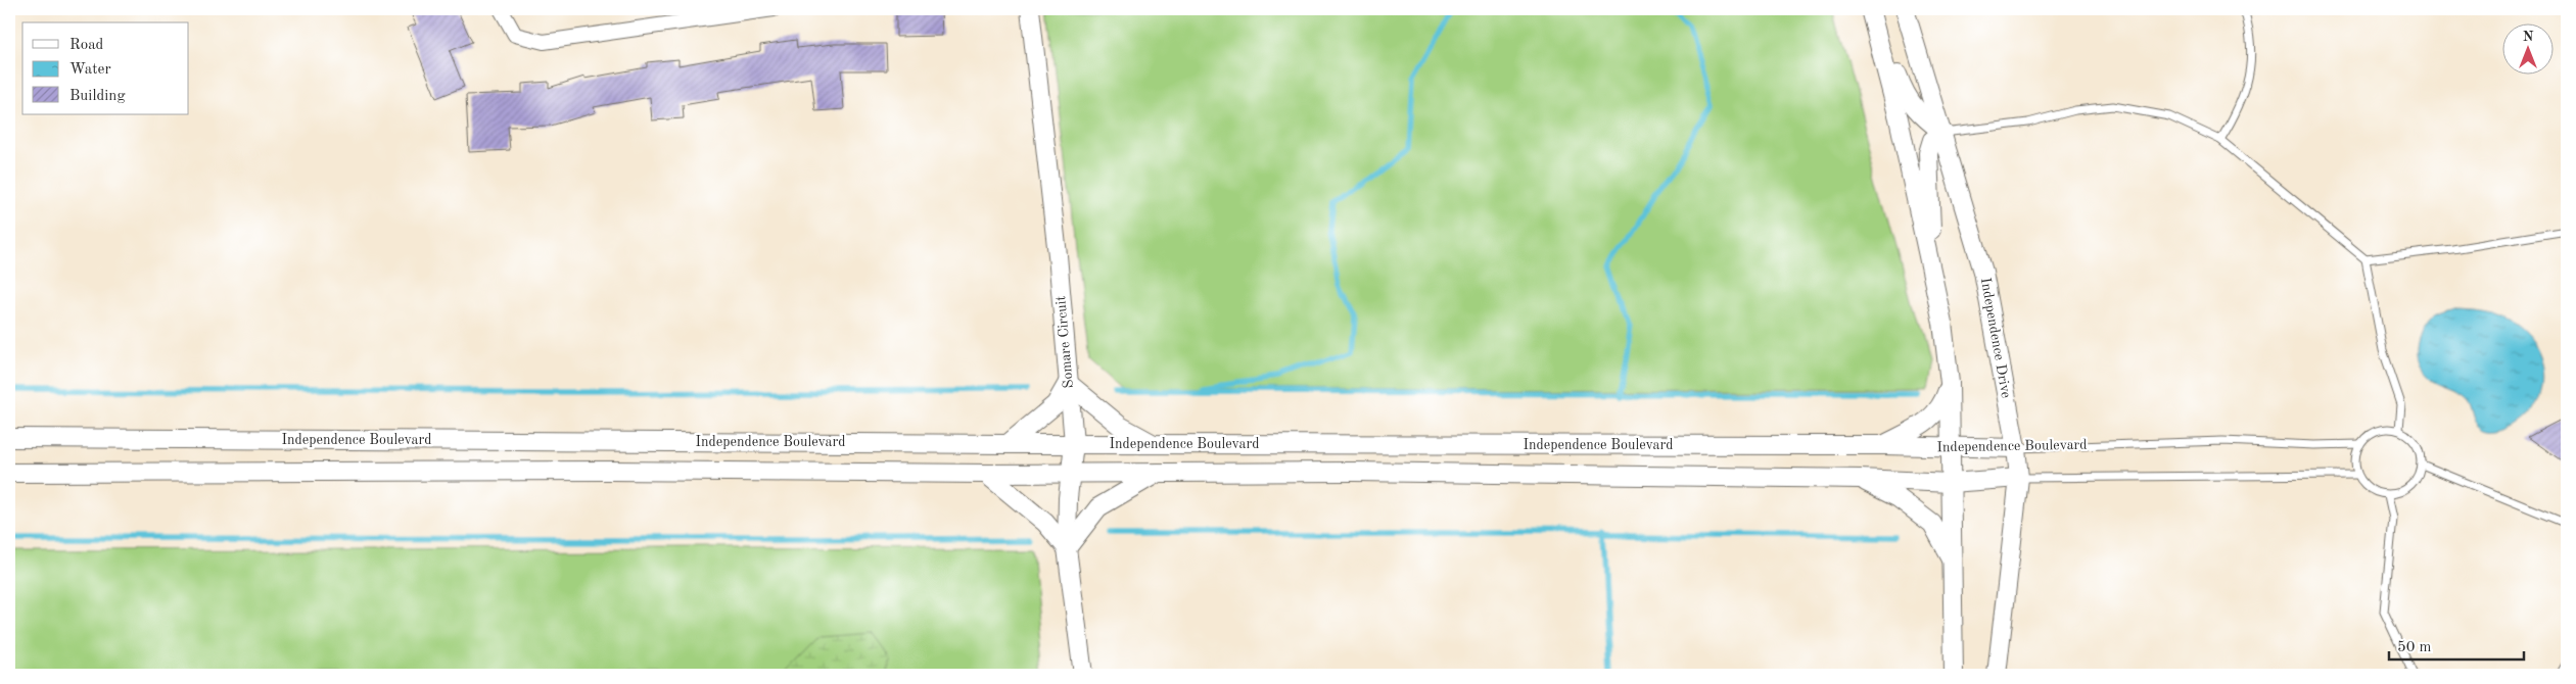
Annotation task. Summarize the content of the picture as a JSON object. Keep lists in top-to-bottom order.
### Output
{
  "streets": {
    "street": ["Independence Drive", "Somare Circuit", "Independence Boulevard"]
  },
  "crossings": [
    ["Independence Drive", "Independence Boulevard"],
    ["Somare Circuit", "Independence Boulevard"]
  ],
  "legend": ["Road", "Water", "Building"],
  "scale_bar": "50 m",
  "north": "top"
}
